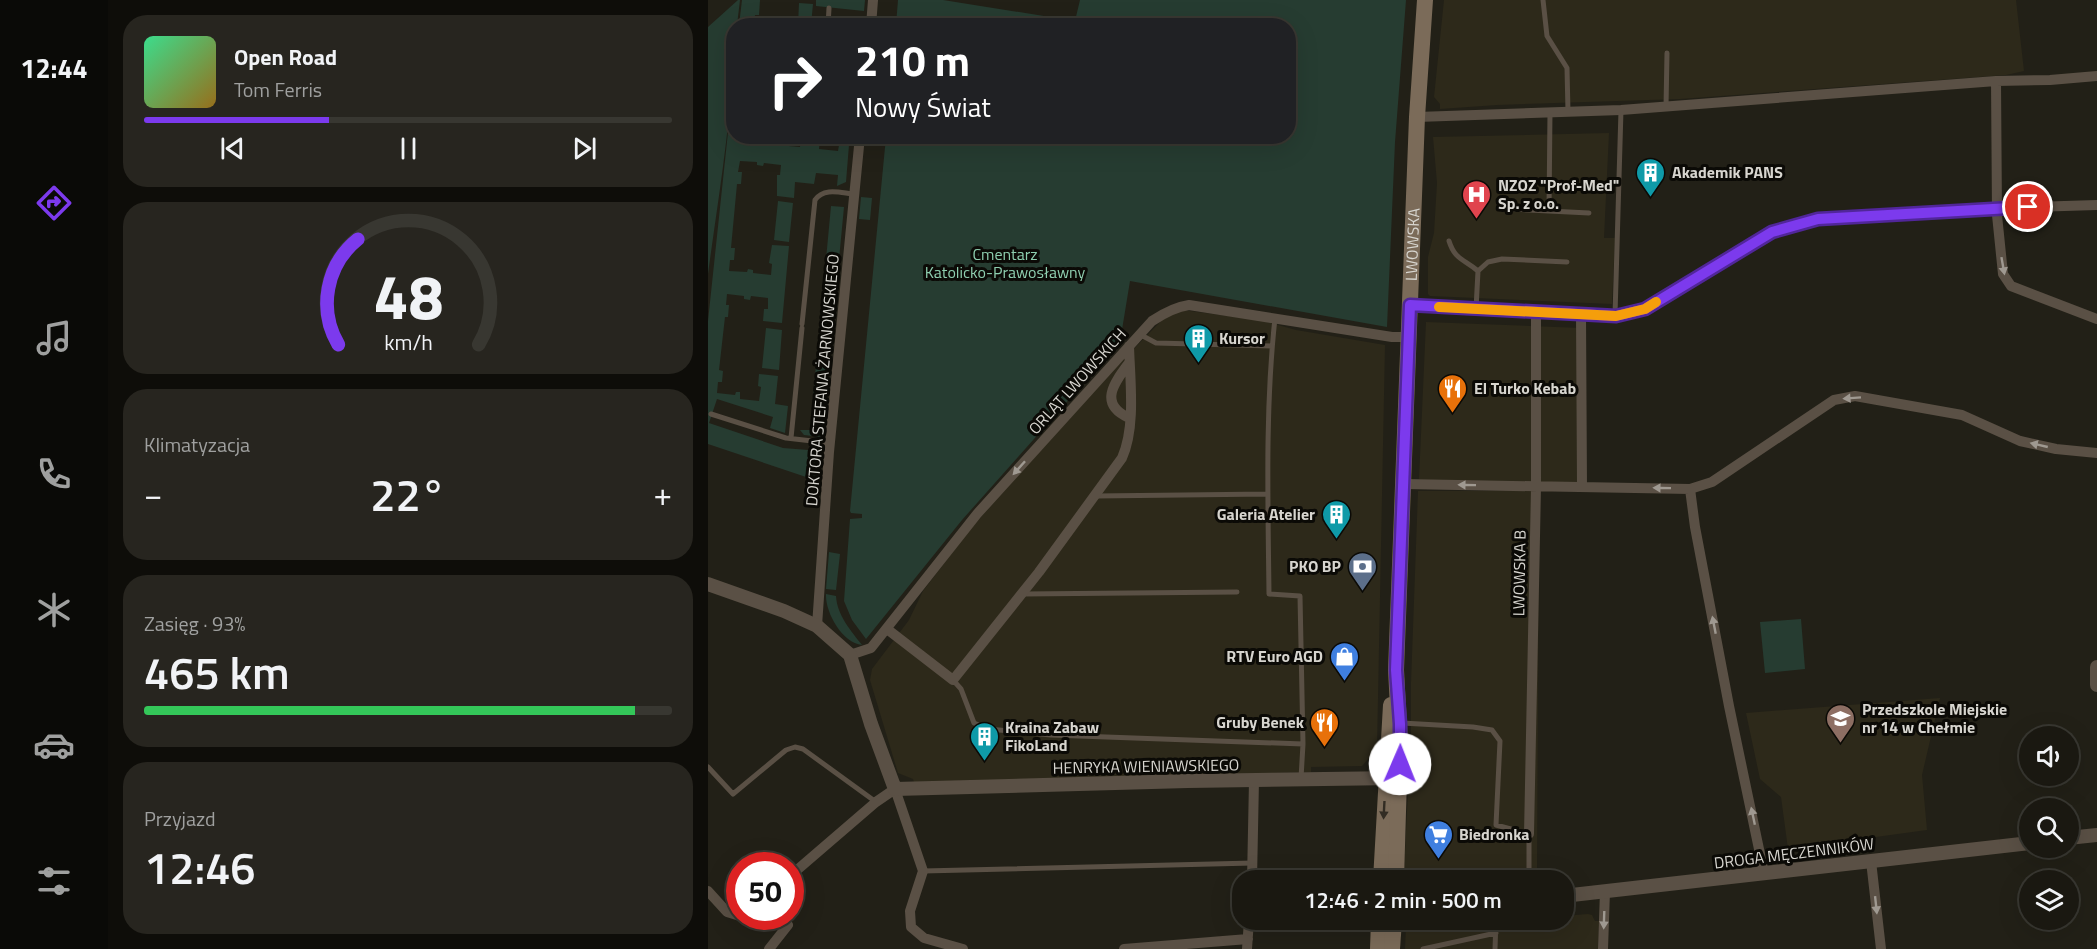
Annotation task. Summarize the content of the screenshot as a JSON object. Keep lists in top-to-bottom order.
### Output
{
  "streets": {
    "main road": ["LWOWSKA"],
    "street": [
      "DOKTORA STEFANA ŻARNOWSKIEGO",
      "ORLĄT LWOWSKICH",
      "LWOWSKA B",
      "HENRYKA WIENIAWSKIEGO",
      "DROGA MĘCZENNIKÓW"
    ]
  },
  "crossings": [
    ["LWOWSKA", "ORLĄT LWOWSKICH"],
    ["LWOWSKA", "HENRYKA WIENIAWSKIEGO"]
  ],
  "parks": ["Cmentarz Katolicko-Prawosławny"],
  "places": {
    "building": [
      "Akademik PANS",
      "Kursor",
      "Galeria Atelier",
      "Kraina Zabaw FikoLand"
    ],
    "hospital": ["NZOZ \"Prof-Med\" Sp. z o.o."],
    "restaurant": ["El Turko Kebab", "Gruby Benek"],
    "bank": ["PKO BP"],
    "shop": ["RTV Euro AGD"],
    "school or university": ["Przedszkole Miejskie nr 14 w Chełmie"],
    "supermarket": ["Biedronka"]
  },
  "page": {
    "tabs": "12:44",
    "turn": ["210 m", "Nowy Świat"],
    "song": ["Open Road", "Tom Ferris"],
    "tile": [
      "Klimatyzacja",
      ["Zasięg · 93%", "465 km"],
      ["Przyjazd", "12:46"]
    ],
    "heat": ["−", "22°", "+"],
    "limit": "50",
    "trip": "12:46 · 2 min · 500 m",
    "gauge": ["48", "km/h"]
  }
}
